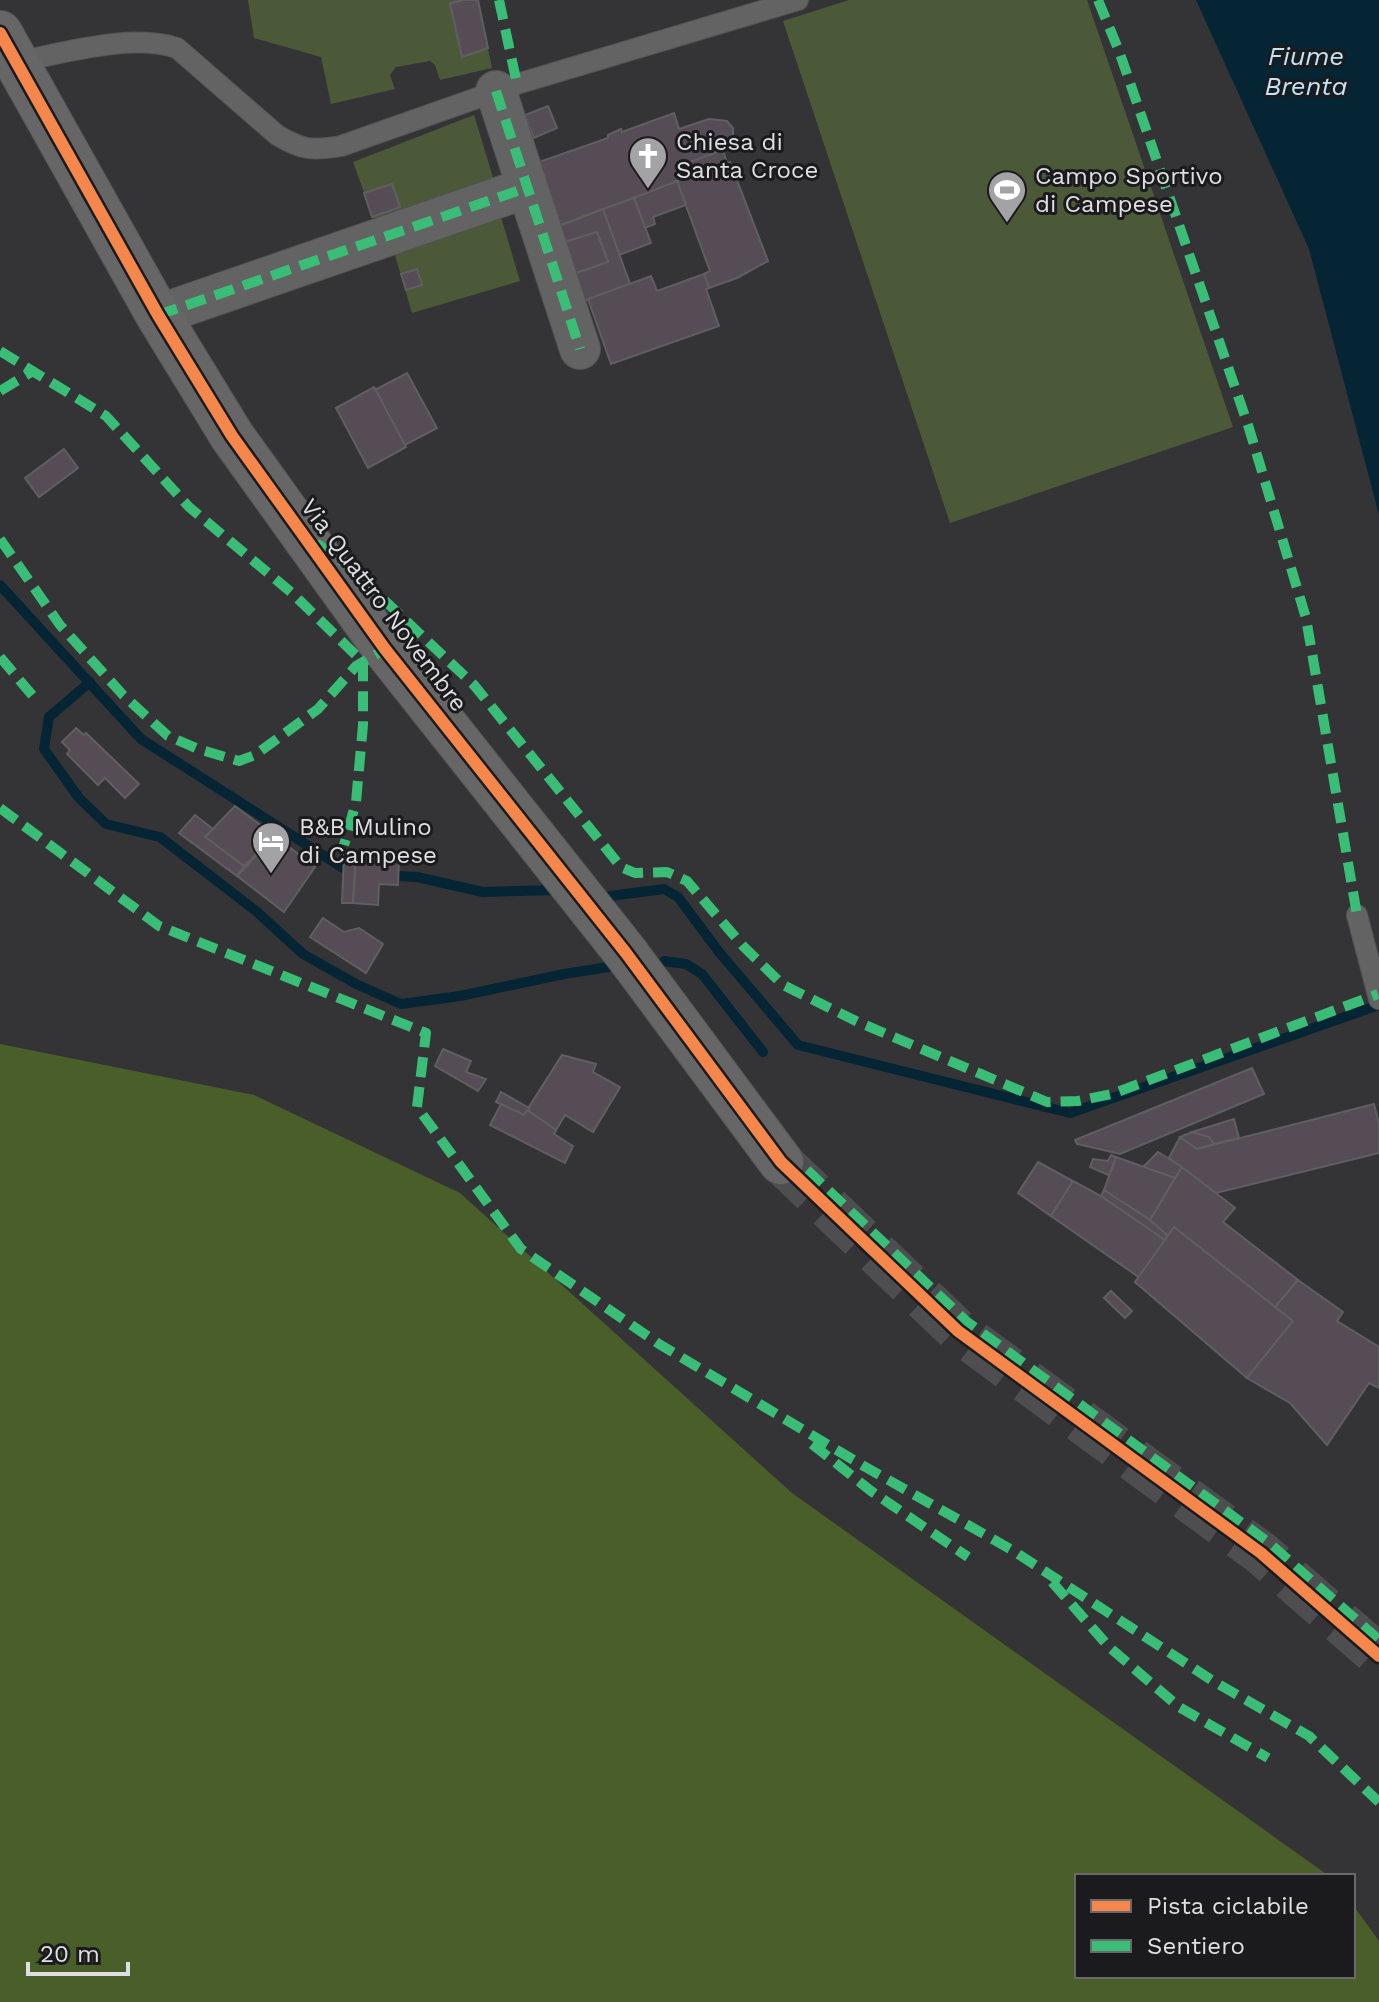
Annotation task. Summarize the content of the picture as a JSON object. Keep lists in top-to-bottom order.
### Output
{
  "streets": {
    "street": ["Via Quattro Novembre"]
  },
  "water": ["Fiume Brenta"],
  "places": {
    "church": ["Chiesa di Santa Croce"],
    "sports": ["Campo Sportivo di Campese"],
    "hotel": ["B&B Mulino di Campese"]
  },
  "legend": ["Pista ciclabile", "Sentiero"],
  "scale_bar": "20 m"
}
